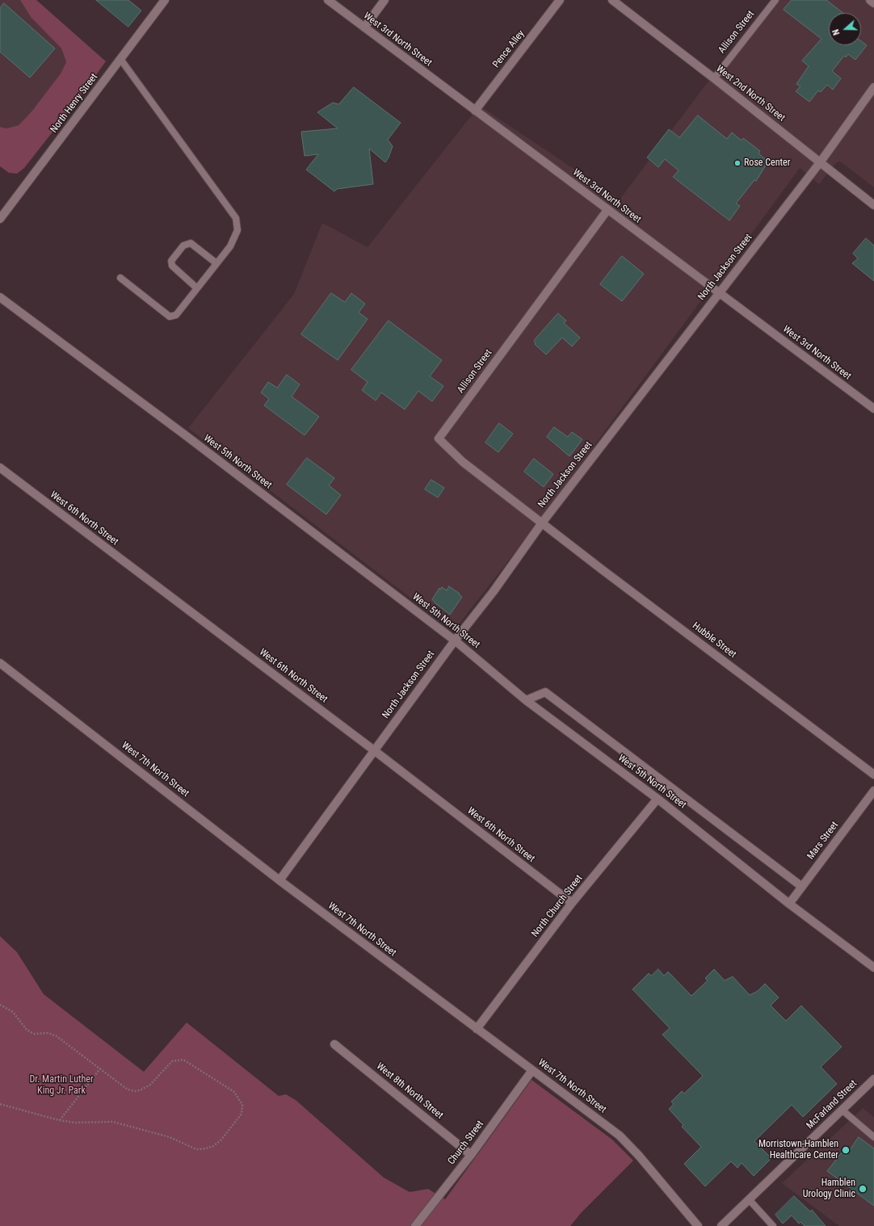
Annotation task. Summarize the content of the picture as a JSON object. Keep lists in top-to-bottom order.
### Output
{
  "streets": {
    "street": [
      "Allison Street",
      "West 3rd North Street",
      "Pence Alley",
      "West 2nd North Street",
      "North Henry Street",
      "North Jackson Street",
      "West 5th North Street",
      "West 6th North Street",
      "Hubble Street",
      "West 7th North Street",
      "Mars Street",
      "North Church Street",
      "West 8th North Street",
      "McFarland Street",
      "Church Street"
    ]
  },
  "crossings": [
    ["Allison Street", "West 3rd North Street"],
    ["Allison Street", "West 2nd North Street"],
    ["Allison Street", "North Jackson Street"],
    ["Allison Street", "Hubble Street"],
    ["West 3rd North Street", "Pence Alley"],
    ["West 3rd North Street", "North Jackson Street"],
    ["West 2nd North Street", "North Jackson Street"],
    ["North Jackson Street", "West 5th North Street"],
    ["North Jackson Street", "West 6th North Street"],
    ["North Jackson Street", "Hubble Street"],
    ["North Jackson Street", "West 7th North Street"],
    ["West 5th North Street", "Mars Street"],
    ["West 5th North Street", "North Church Street"],
    ["West 6th North Street", "North Church Street"],
    ["West 7th North Street", "North Church Street"],
    ["West 7th North Street", "Church Street"],
    ["West 8th North Street", "Church Street"]
  ],
  "parks": ["Dr. Martin Luther King Jr. Park"],
  "places": ["Rose Center", "Morristown-Hamblen Healthcare Center", "Hamblen Urology Clinic"],
  "north": "left"
}
